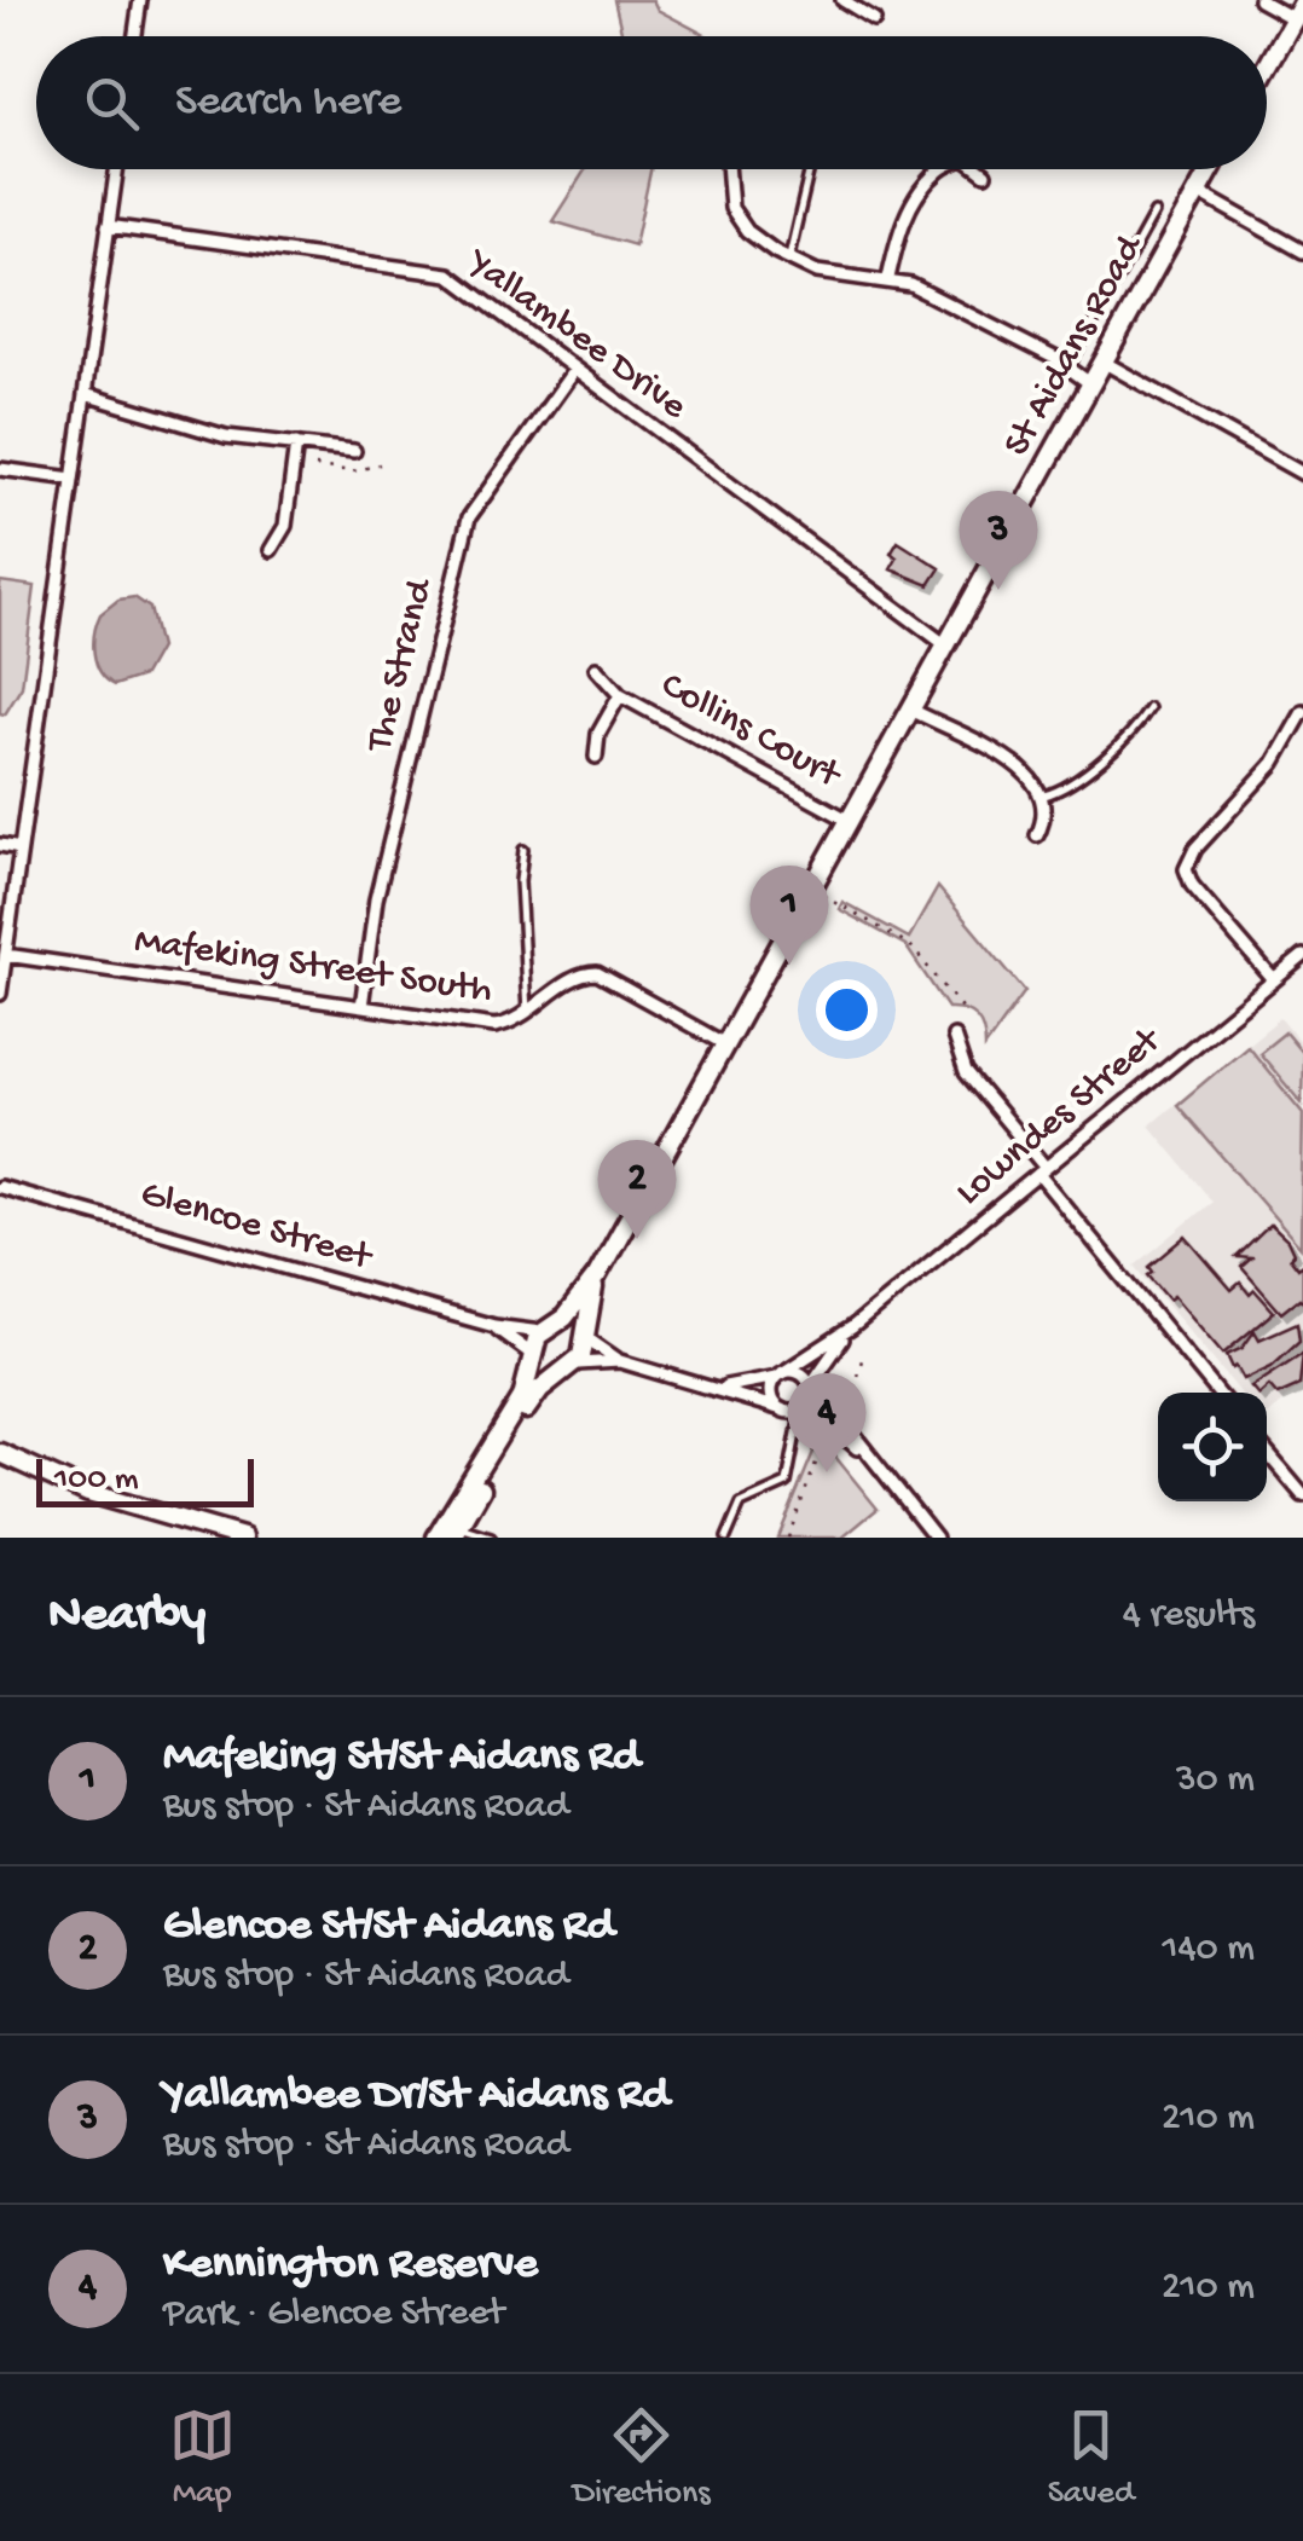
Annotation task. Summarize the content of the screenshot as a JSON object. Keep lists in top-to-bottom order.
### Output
{
  "streets": {
    "street": [
      "Yallambee Drive",
      "St Aidans Road",
      "The Strand",
      "Collins Court",
      "Mafeking Street South",
      "Lowndes Street",
      "Glencoe Street"
    ]
  },
  "crossings": [
    ["Yallambee Drive", "St Aidans Road"],
    ["Yallambee Drive", "The Strand"],
    ["St Aidans Road", "Collins Court"],
    ["St Aidans Road", "Mafeking Street South"],
    ["St Aidans Road", "Glencoe Street"],
    ["The Strand", "Mafeking Street South"]
  ],
  "scale_bar": "100 m",
  "page": {
    "search": "Search here",
    "pins": [
      "3",
      "1",
      "2",
      "4"
    ],
    "scale": "100 m",
    "heading": ["Nearby", "4 results"],
    "list": [
      {
        "mark": "1",
        "name": "Mafeking St/St Aidans Rd",
        "note": "Bus stop · St Aidans Road",
        "value": "30 m"
      },
      {
        "mark": "2",
        "name": "Glencoe St/St Aidans Rd",
        "note": "Bus stop · St Aidans Road",
        "value": "140 m"
      },
      {
        "mark": "3",
        "name": "Yallambee Dr/St Aidans Rd",
        "note": "Bus stop · St Aidans Road",
        "value": "210 m"
      },
      {
        "mark": "4",
        "name": "Kennington Reserve",
        "note": "Park · Glencoe Street",
        "value": "210 m"
      }
    ],
    "nav": ["Map", "Directions", "Saved"]
  }
}
